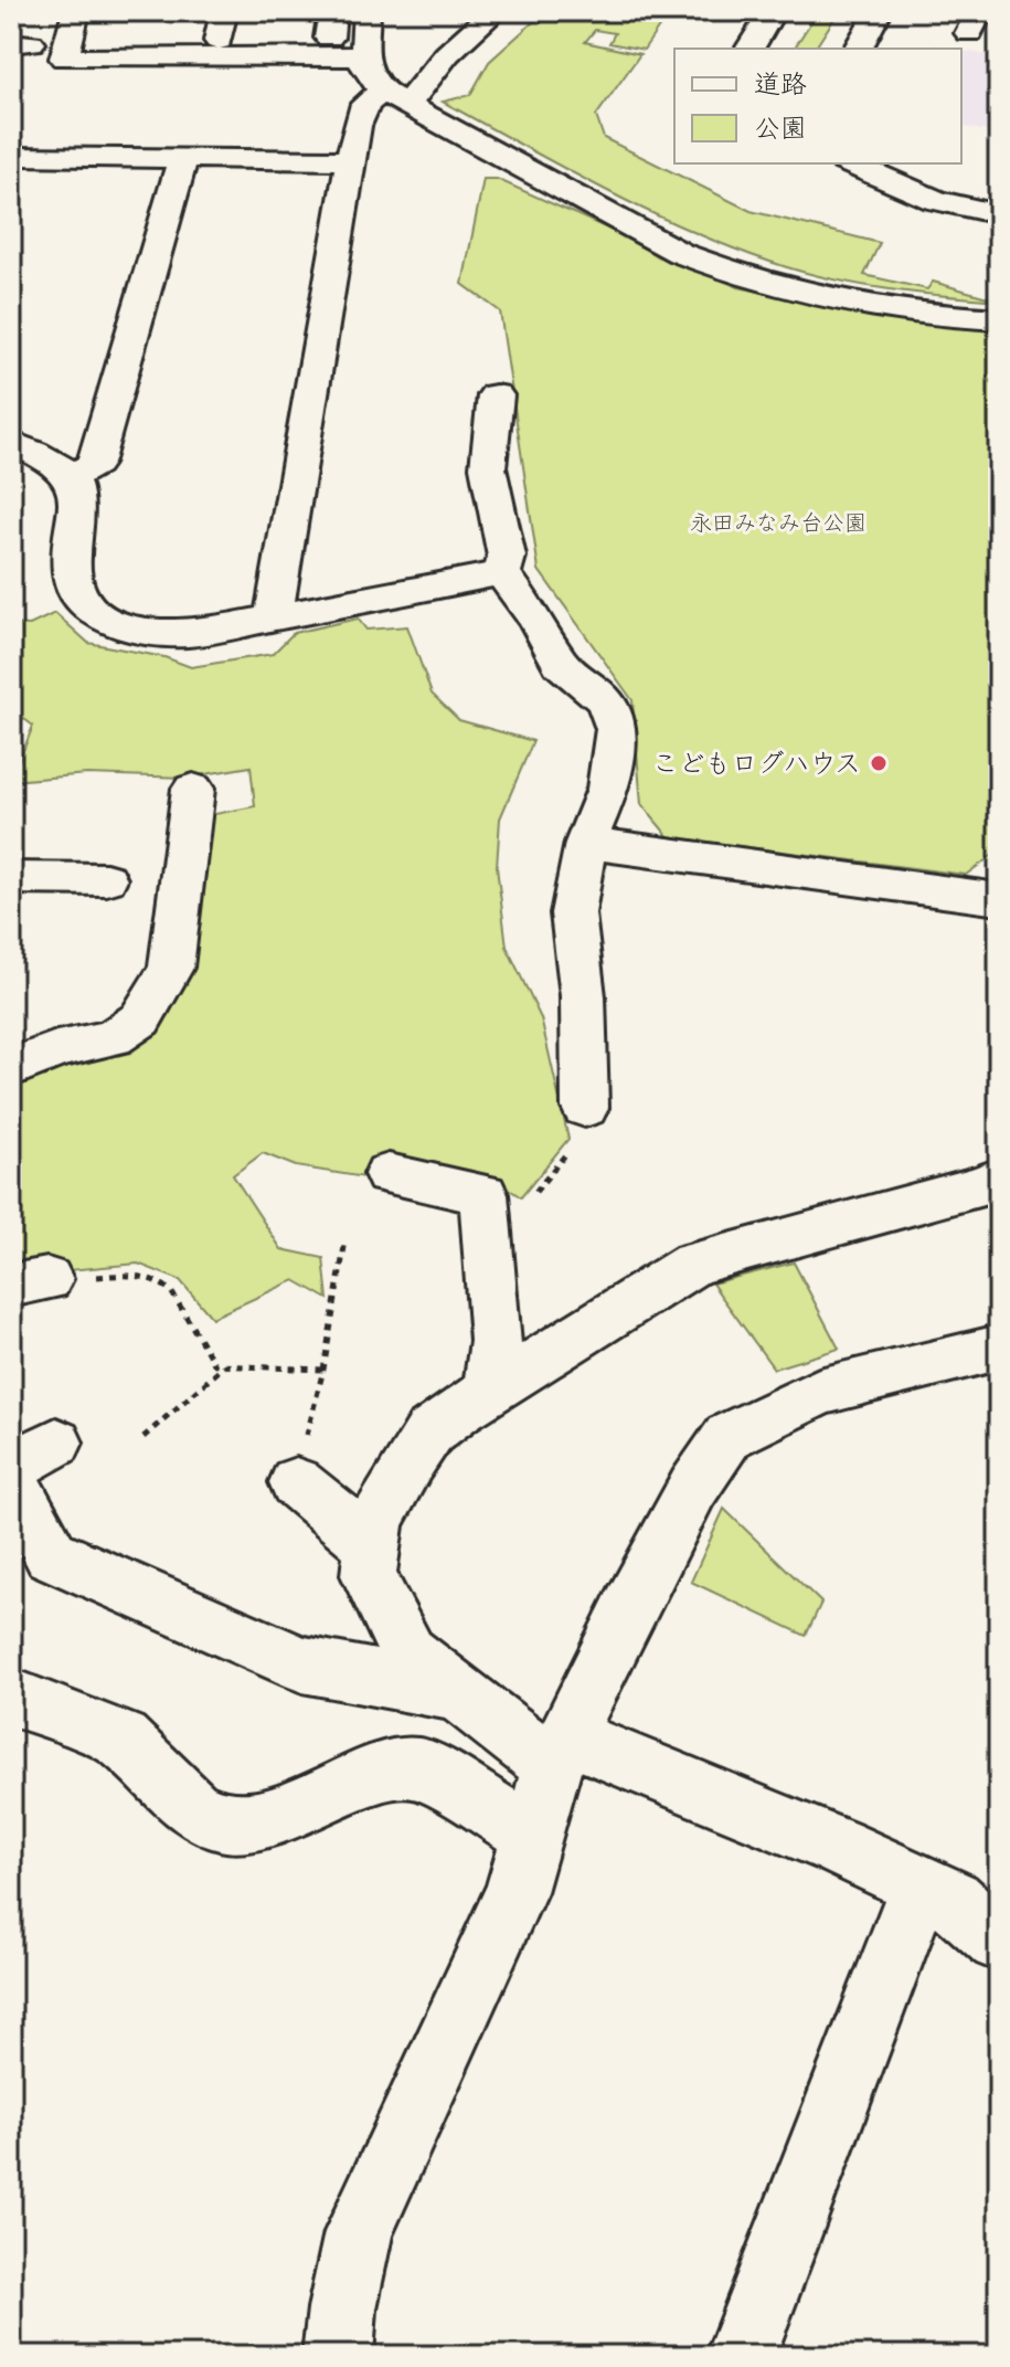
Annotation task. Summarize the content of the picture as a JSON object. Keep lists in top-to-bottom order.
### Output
{
  "parks": ["永田みなみ台公園"],
  "places": ["こどもログハウス"],
  "legend": ["道路", "公園"]
}
